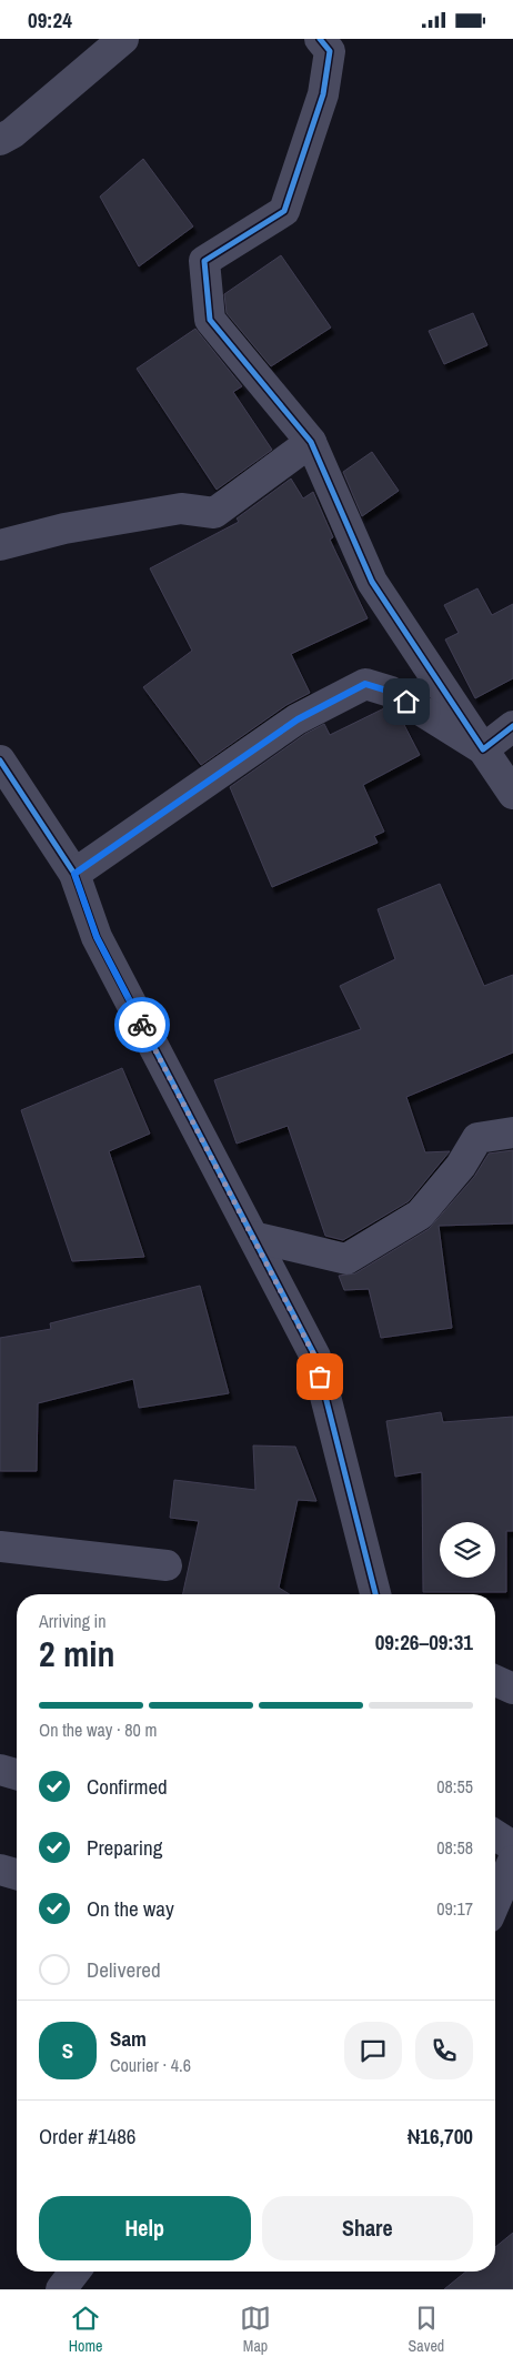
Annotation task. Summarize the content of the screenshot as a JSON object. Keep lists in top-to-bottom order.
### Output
{
  "page": {
    "status": "09:24",
    "heading": ["2 min", "Arriving in", "09:26–09:31"],
    "panel": [
      "Sam",
      "Courier · 4.6",
      "Order #1486",
      "₦16,700"
    ],
    "bar": "On the way · 80 m",
    "list": [
      ["Confirmed", "08:55"],
      ["Preparing", "08:58"],
      ["On the way", "09:17"],
      "Delivered"
    ],
    "round": "S",
    "buttons": ["Help", "Share"],
    "tabs": ["Home", "Map", "Saved"]
  }
}
